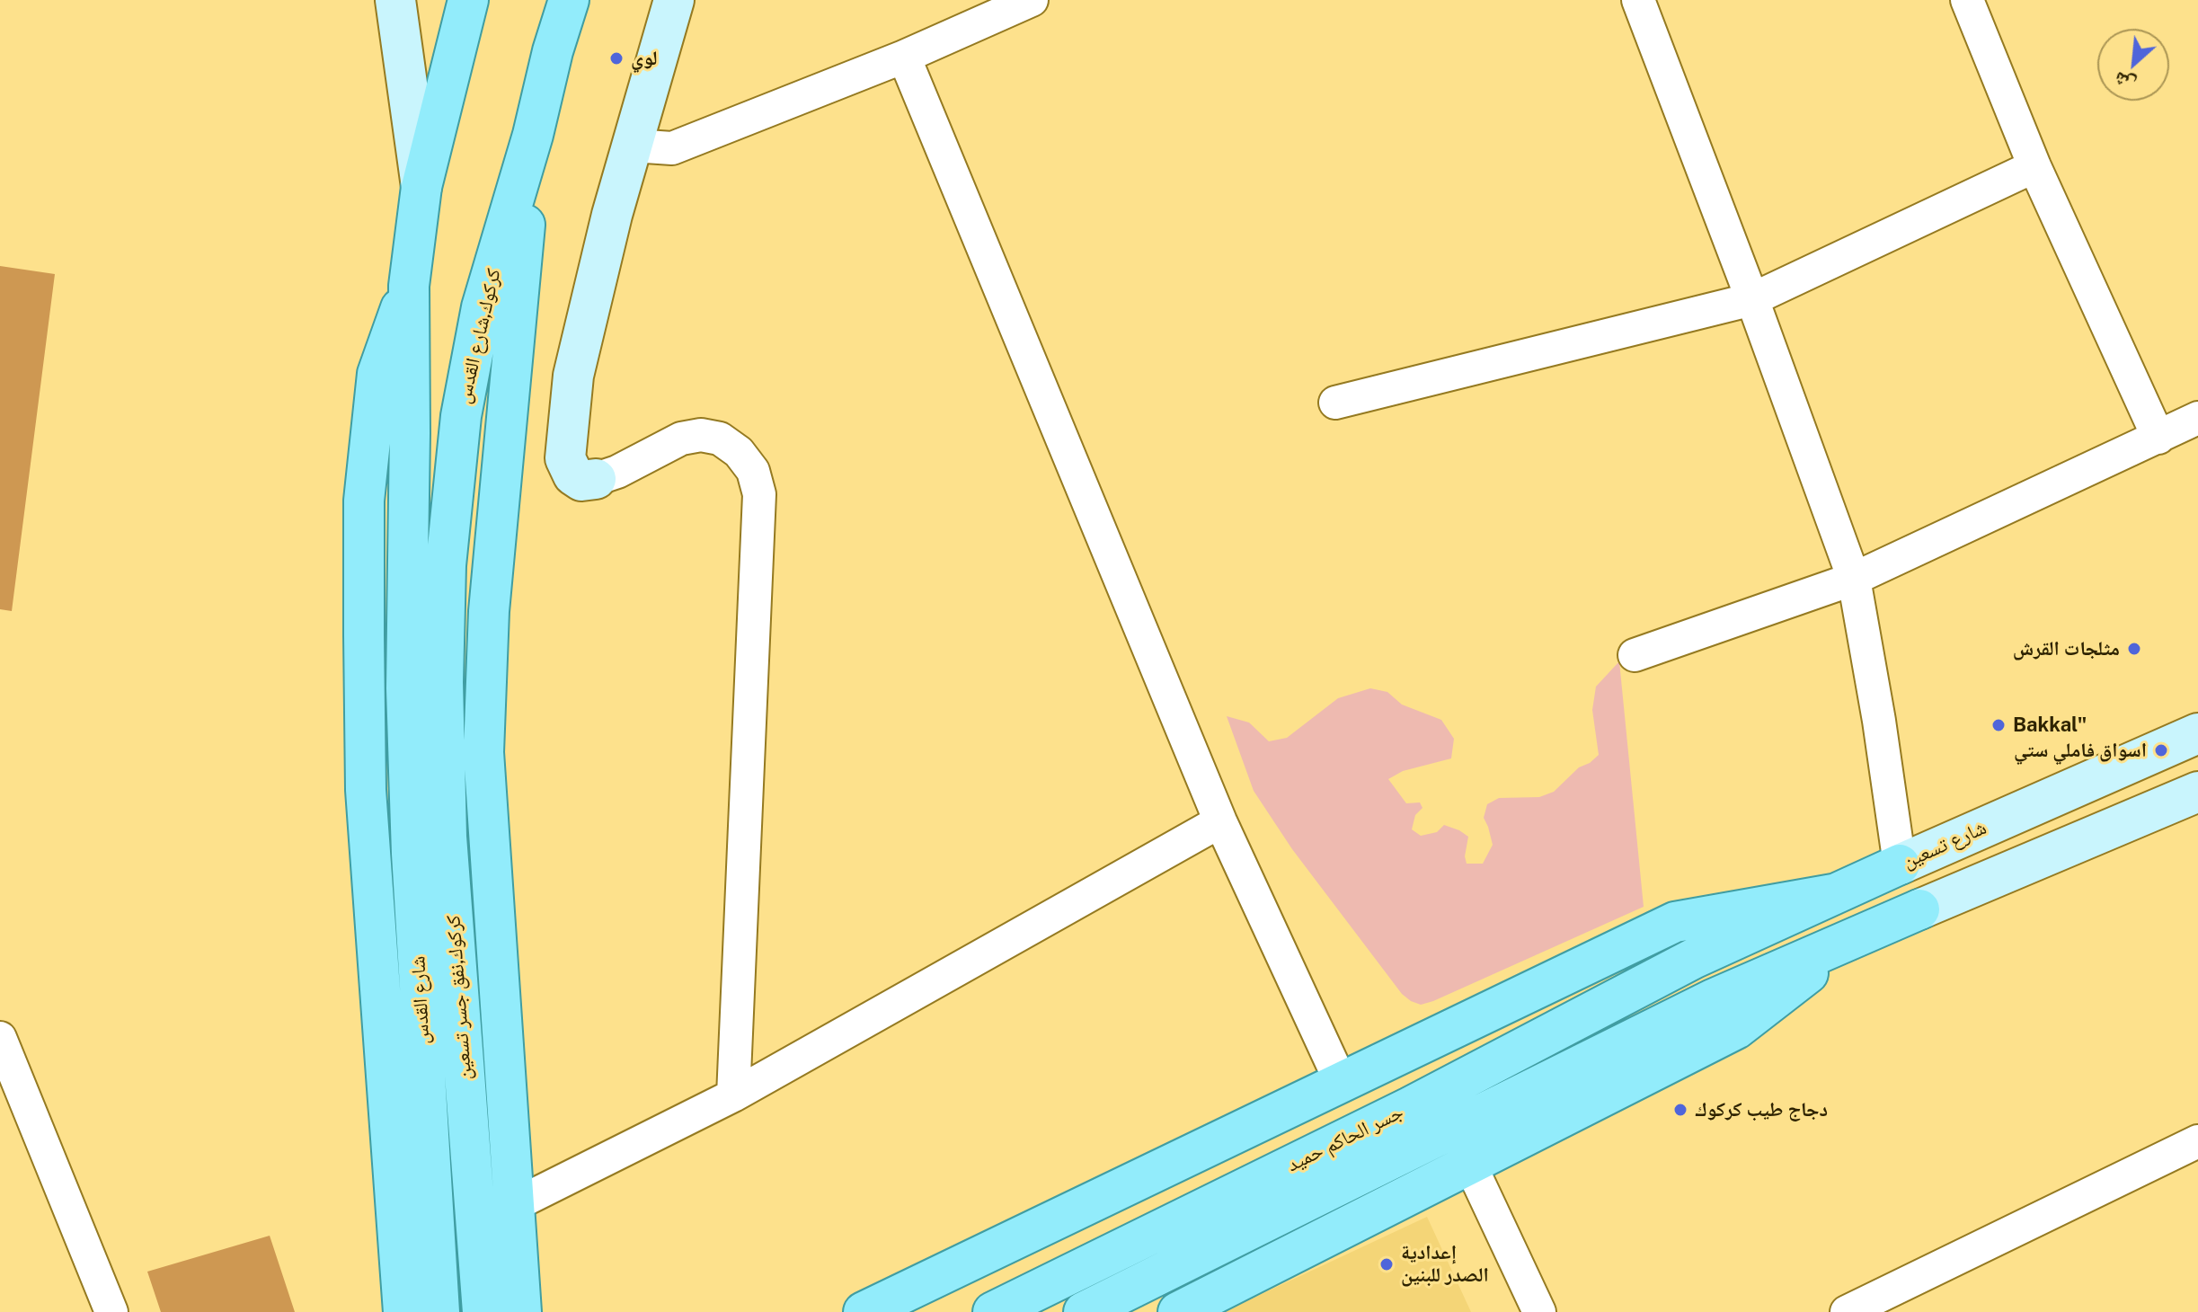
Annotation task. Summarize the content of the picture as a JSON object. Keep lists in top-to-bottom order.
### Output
{
  "streets": {
    "main road": [
      "كركوك,شارع القدس",
      "شارع تسعين",
      "كركوك,نفق جسر تسعين",
      "شارع القدس",
      "جسر الحاكم حميد"
    ]
  },
  "crossings": [
    ["كركوك,شارع القدس", "كركوك,نفق جسر تسعين"],
    ["كركوك,شارع القدس", "شارع القدس"],
    ["شارع تسعين", "جسر الحاكم حميد"],
    ["كركوك,نفق جسر تسعين", "شارع القدس"]
  ],
  "places": [
    "لوي",
    "مثلجات القرش",
    "Bakkal\"",
    "اسواق فاملي ستي",
    "دجاج طيب كركوك",
    "إعدادية الصدر للبنين"
  ],
  "north": "bottom left"
}
